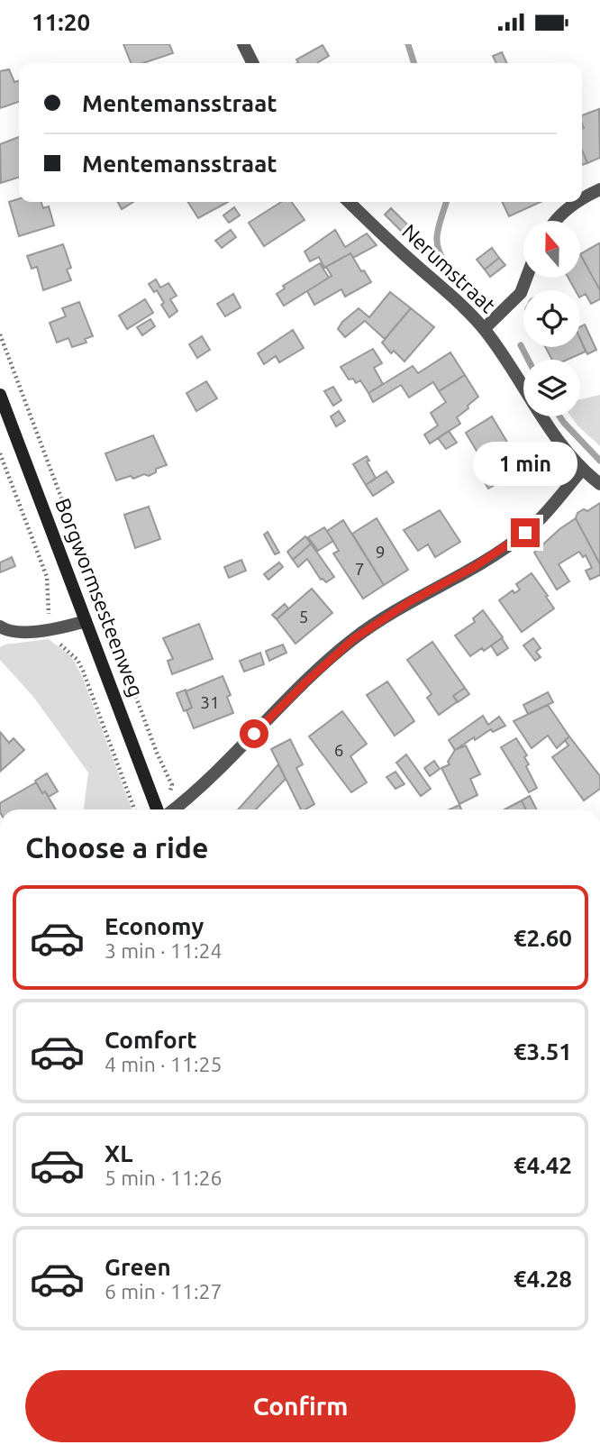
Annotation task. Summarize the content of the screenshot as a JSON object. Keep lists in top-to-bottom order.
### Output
{
  "streets": {
    "main road": ["Borgwormsesteenweg"],
    "street": ["Nerumstraat"]
  },
  "house_numbers": [
    "9",
    "7",
    "5",
    "31",
    "6"
  ],
  "north": "top",
  "page": {
    "status": "11:20",
    "banner": ["Mentemansstraat", "Mentemansstraat"],
    "bubble": "1 min",
    "heading": "Choose a ride",
    "list": [
      {
        "name": "Economy",
        "note": "3 min · 11:24",
        "value": "€2.60"
      },
      {
        "name": "Comfort",
        "note": "4 min · 11:25",
        "value": "€3.51"
      },
      {
        "name": "XL",
        "note": "5 min · 11:26",
        "value": "€4.42"
      },
      {
        "name": "Green",
        "note": "6 min · 11:27",
        "value": "€4.28"
      }
    ],
    "buttons": "Confirm"
  }
}
